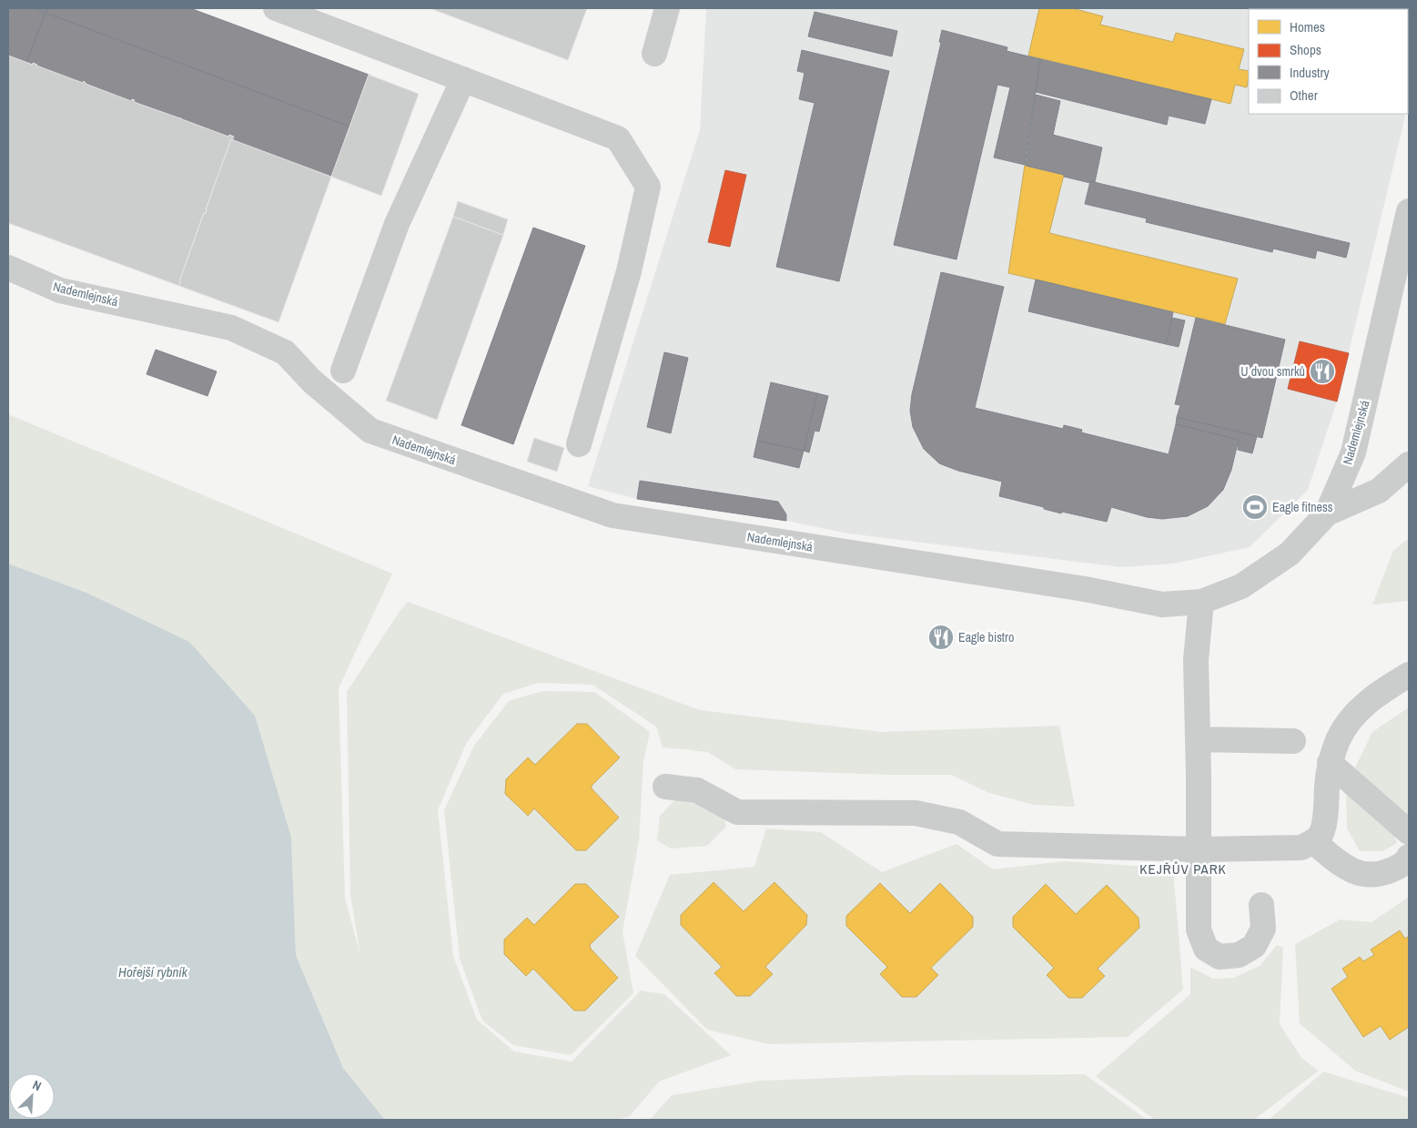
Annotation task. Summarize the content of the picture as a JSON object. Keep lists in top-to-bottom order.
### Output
{
  "streets": {
    "street": ["Nademlejnská"]
  },
  "districts": ["KEJŘŮV PARK"],
  "water": ["Hořejší rybník"],
  "places": {
    "restaurant": ["U dvou smrků", "Eagle bistro"],
    "sports": ["Eagle fitness"]
  },
  "legend": [
    "Homes",
    "Shops",
    "Industry",
    "Other"
  ],
  "north": "top right"
}
